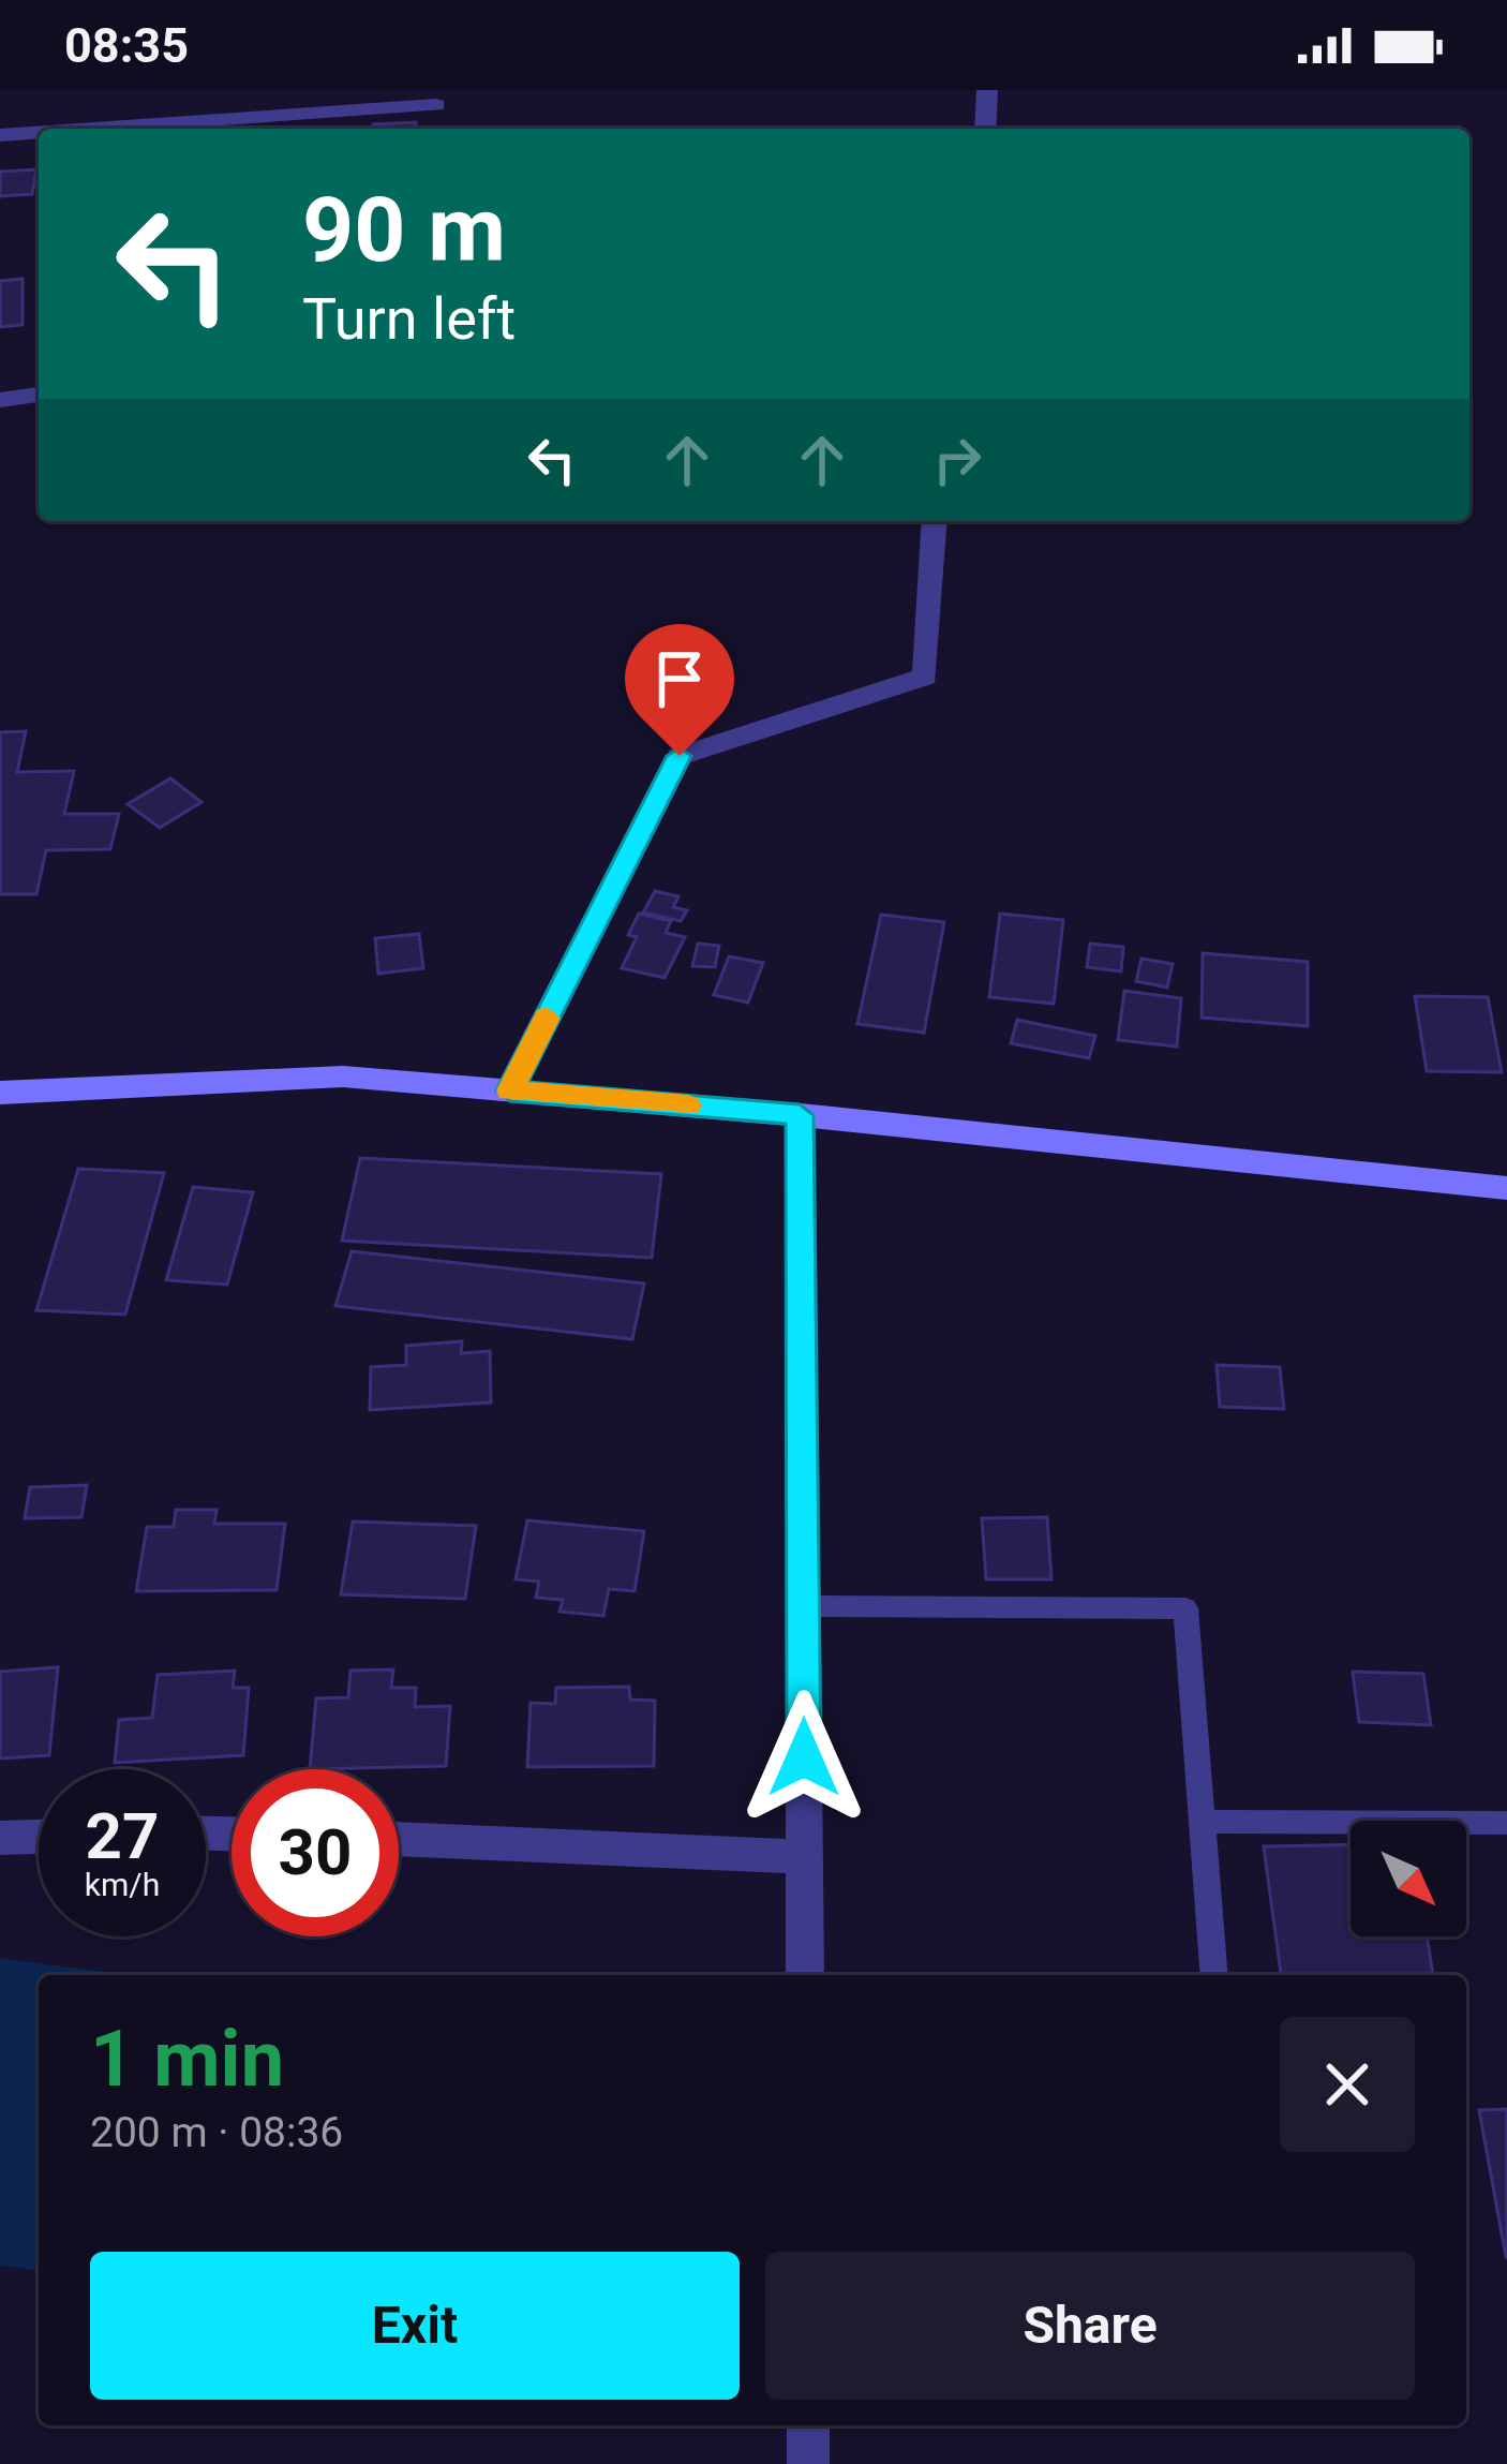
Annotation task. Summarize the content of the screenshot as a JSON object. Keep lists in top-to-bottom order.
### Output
{
  "north": "bottom right",
  "page": {
    "status": "08:35",
    "turn": ["90 m", "Turn left"],
    "speed": "27 km/h",
    "limit": "30",
    "heading": ["1 min", "200 m · 08:36"],
    "buttons": ["Exit", "Share"]
  }
}
